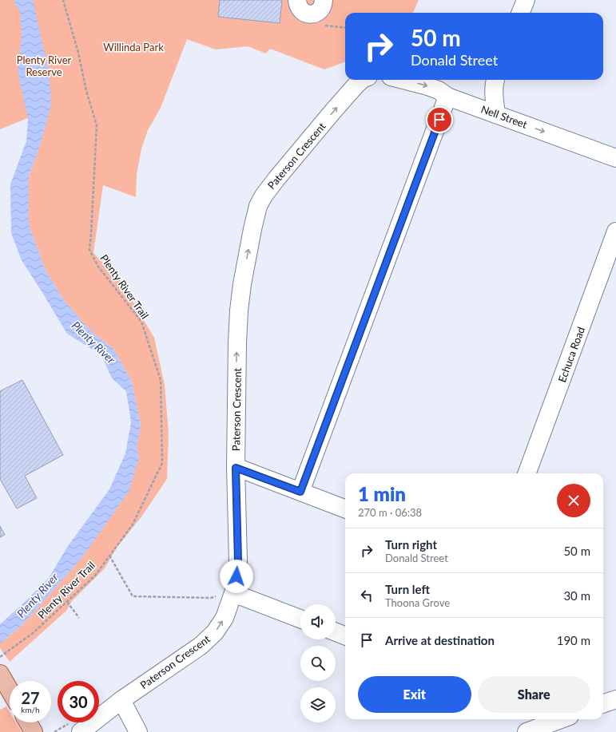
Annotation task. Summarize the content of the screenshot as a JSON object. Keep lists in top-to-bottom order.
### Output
{
  "streets": {
    "street": ["Nell Street", "Paterson Crescent", "Echuca Road"],
    "path": ["Plenty River Trail"]
  },
  "one_way": ["Nell Street"],
  "water": ["Plenty River"],
  "parks": ["Willinda Park", "Plenty River Reserve"],
  "page": {
    "turn": ["50 m", "Donald Street"],
    "heading": ["1 min", "270 m · 06:38"],
    "list": [
      {
        "name": "Turn right",
        "note": "Donald Street",
        "value": "50 m"
      },
      {
        "name": "Turn left",
        "note": "Thoona Grove",
        "value": "30 m"
      },
      {
        "name": "Arrive at destination",
        "value": "190 m"
      }
    ],
    "buttons": ["Exit", "Share"],
    "speed": "27 km/h",
    "limit": "30"
  }
}
